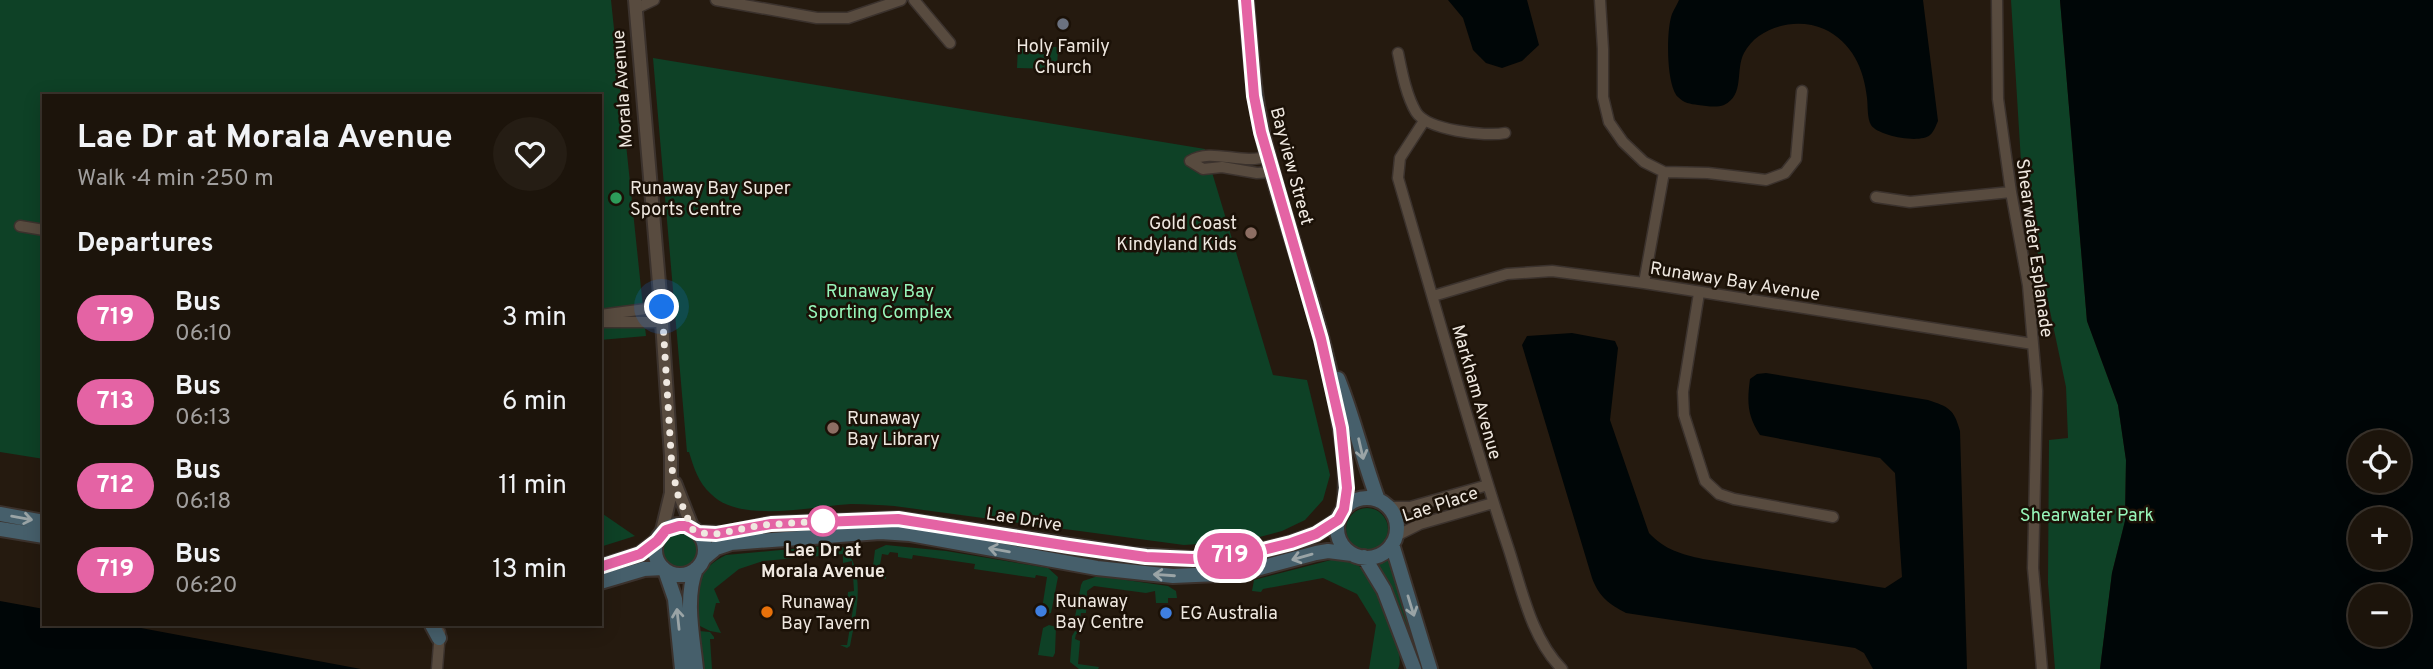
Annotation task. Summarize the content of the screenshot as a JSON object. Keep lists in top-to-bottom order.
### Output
{
  "streets": {
    "main road": ["Bayview Street", "Lae Drive"],
    "street": [
      "Morala Avenue",
      "Shearwater Esplanade",
      "Runaway Bay Avenue",
      "Markham Avenue",
      "Lae Place"
    ]
  },
  "crossings": [
    ["Morala Avenue", "Lae Drive"],
    ["Bayview Street", "Lae Place"],
    ["Bayview Street", "Lae Drive"],
    ["Shearwater Esplanade", "Runaway Bay Avenue"],
    ["Runaway Bay Avenue", "Markham Avenue"],
    ["Markham Avenue", "Lae Place"],
    ["Lae Place", "Lae Drive"]
  ],
  "parks": ["Runaway Bay Sporting Complex", "Shearwater Park"],
  "places": [
    "Holy Family Church",
    "Runaway Bay Super Sports Centre",
    "Gold Coast Kindyland Kids",
    "Runaway Bay Library",
    "Lae Dr at Morala Avenue",
    "Runaway Bay Centre",
    "Runaway Bay Tavern",
    "EG Australia"
  ],
  "lines": ["bus line 719"],
  "page": {
    "on_map": "719",
    "heading": [
      ["Lae Dr at Morala Avenue", "Walk · 4 min · 250 m"],
      "Departures"
    ],
    "list": [
      {
        "mark": "719",
        "name": "Bus",
        "note": "06:10",
        "value": "3 min"
      },
      {
        "mark": "713",
        "name": "Bus",
        "note": "06:13",
        "value": "6 min"
      },
      {
        "mark": "712",
        "name": "Bus",
        "note": "06:18",
        "value": "11 min"
      },
      {
        "mark": "719",
        "name": "Bus",
        "note": "06:20",
        "value": "13 min"
      }
    ],
    "map_buttons": ["+", "−"]
  }
}
